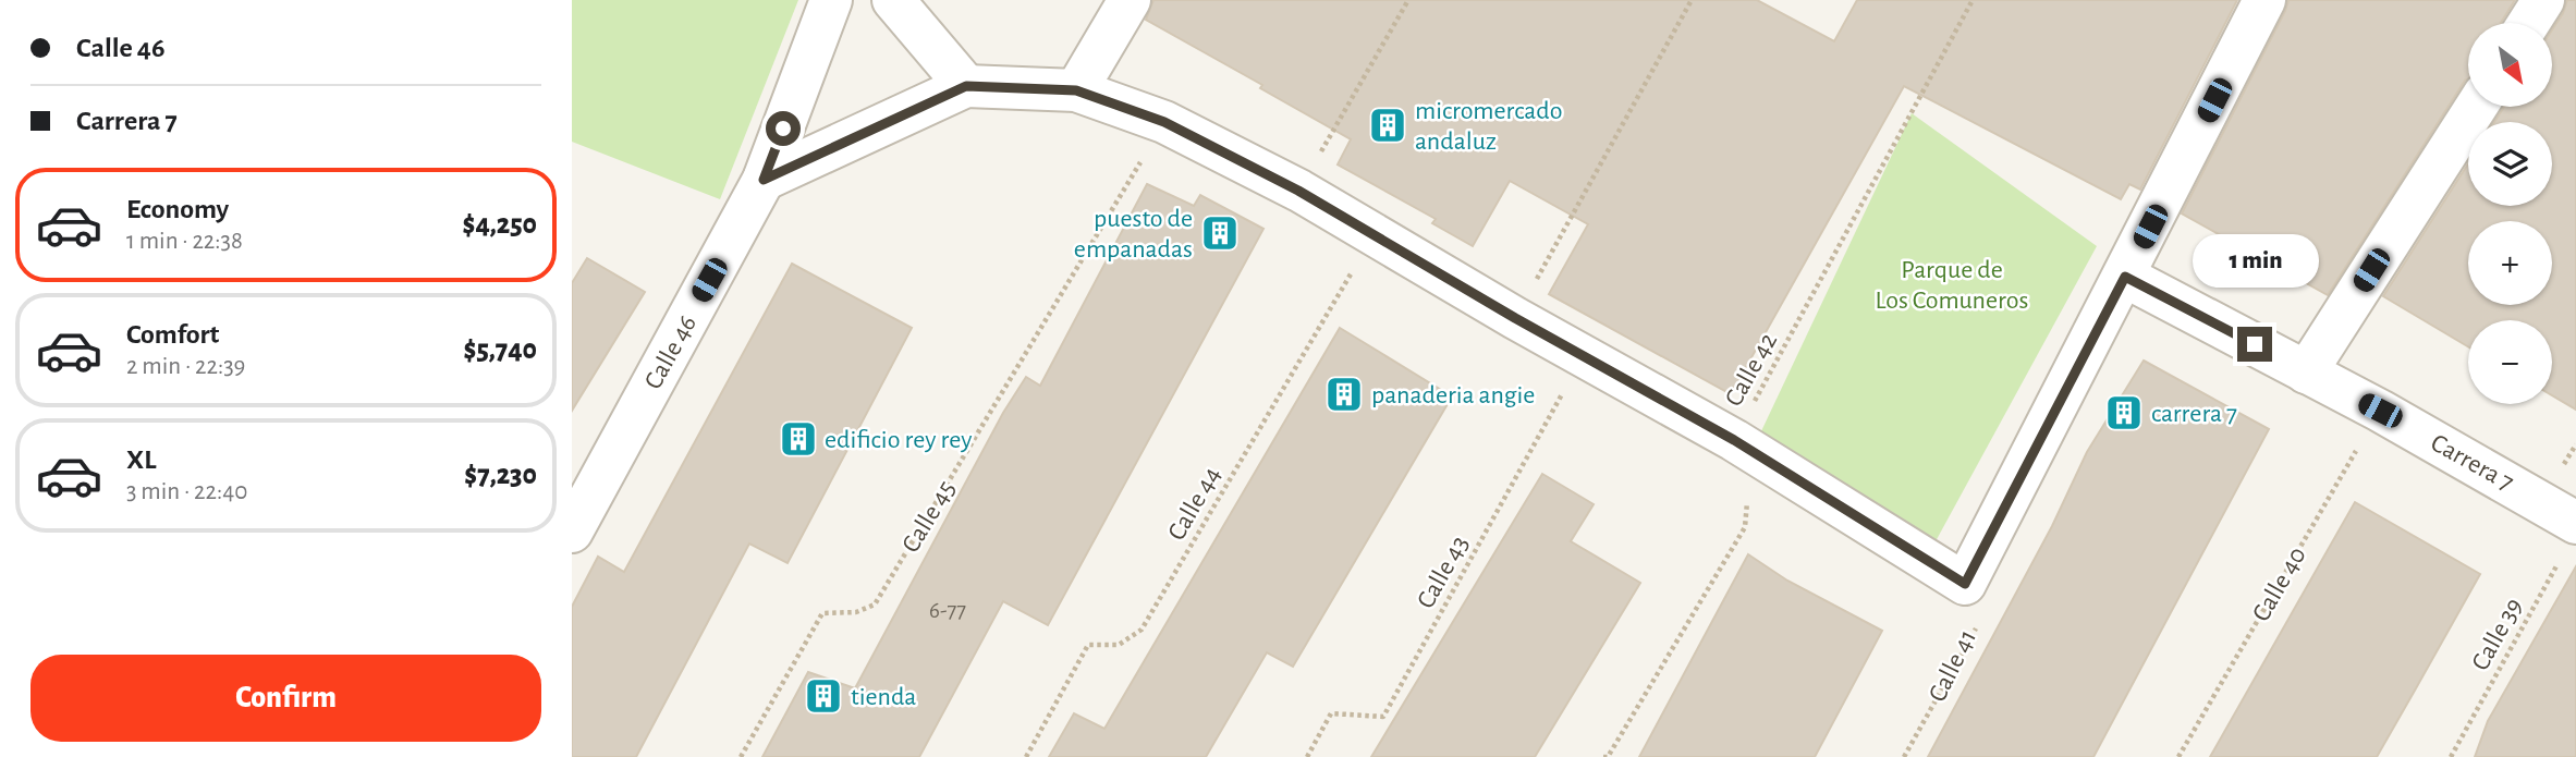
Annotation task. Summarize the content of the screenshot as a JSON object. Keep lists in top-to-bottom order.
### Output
{
  "streets": {
    "street": ["Calle 46", "Carrera 7"],
    "path": [
      "Calle 42",
      "Calle 44",
      "Calle 45",
      "Calle 43",
      "Calle 40",
      "Calle 39",
      "Calle 41"
    ]
  },
  "crossings": [
    ["Carrera 7", "Calle 40"],
    ["Carrera 7", "Calle 39"]
  ],
  "parks": ["Parque de Los Comuneros"],
  "places": {
    "building": [
      "micromercado andaluz",
      "puesto de empanadas",
      "panaderia angie",
      "carrera 7",
      "edificio rey rey",
      "tienda"
    ]
  },
  "house_numbers": ["6-77"],
  "north": "bottom right",
  "page": {
    "banner": ["Calle 46", "Carrera 7"],
    "map_buttons": ["+", "−"],
    "list": [
      {
        "name": "Economy",
        "note": "1 min · 22:38",
        "value": "$4,250"
      },
      {
        "name": "Comfort",
        "note": "2 min · 22:39",
        "value": "$5,740"
      },
      {
        "name": "XL",
        "note": "3 min · 22:40",
        "value": "$7,230"
      }
    ],
    "bubble": "1 min",
    "buttons": "Confirm"
  }
}
